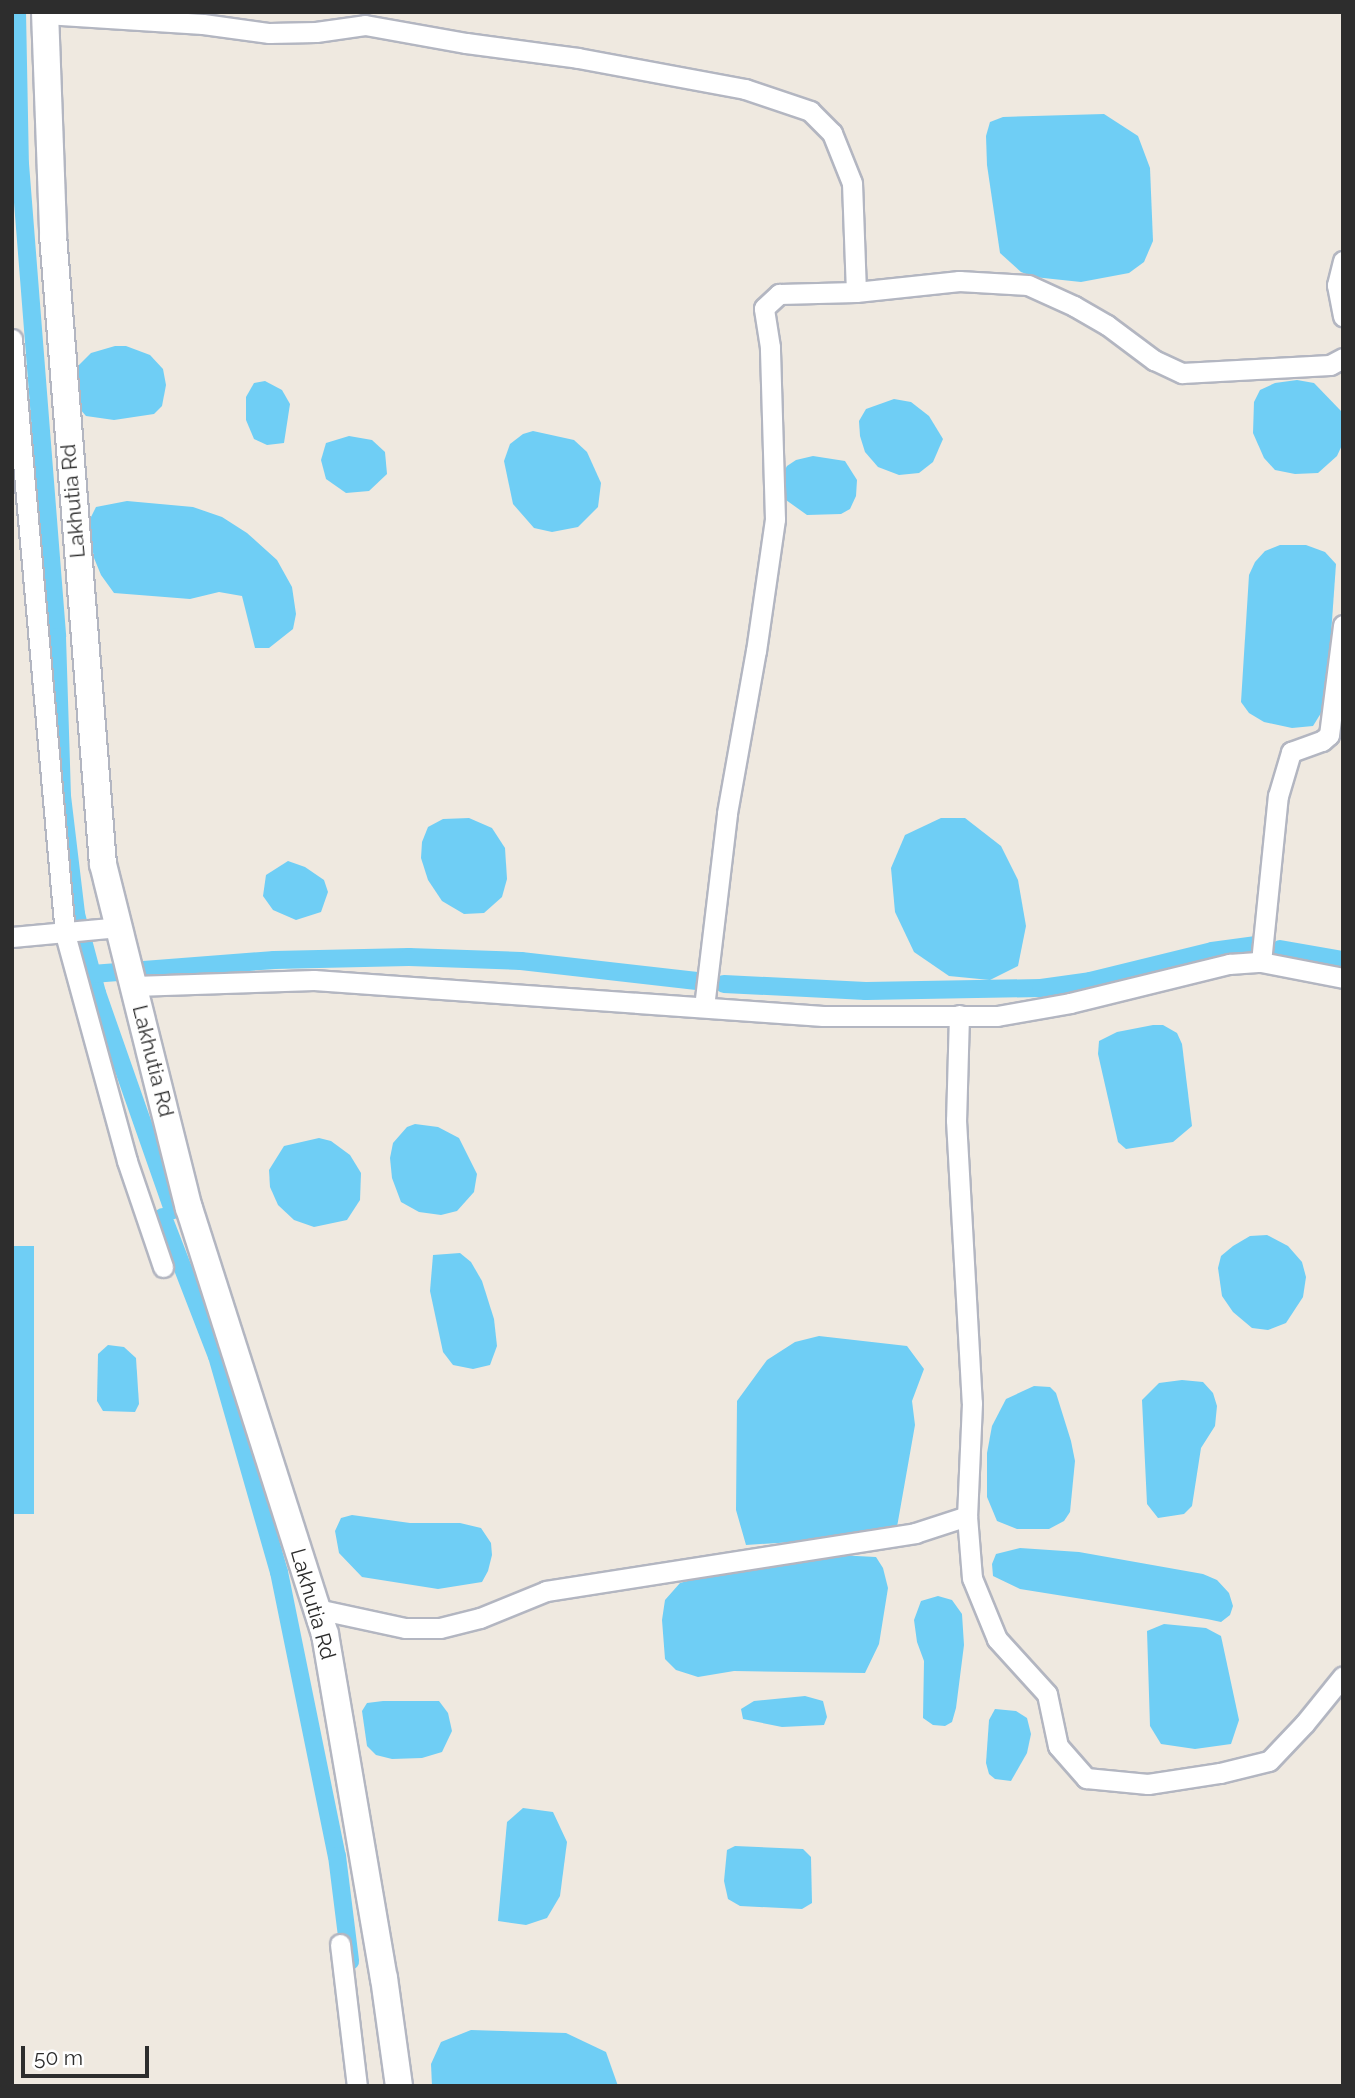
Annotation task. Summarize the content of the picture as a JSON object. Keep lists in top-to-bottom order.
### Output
{
  "streets": {
    "street": ["Lakhutia Rd"]
  },
  "scale_bar": "50 m"
}
